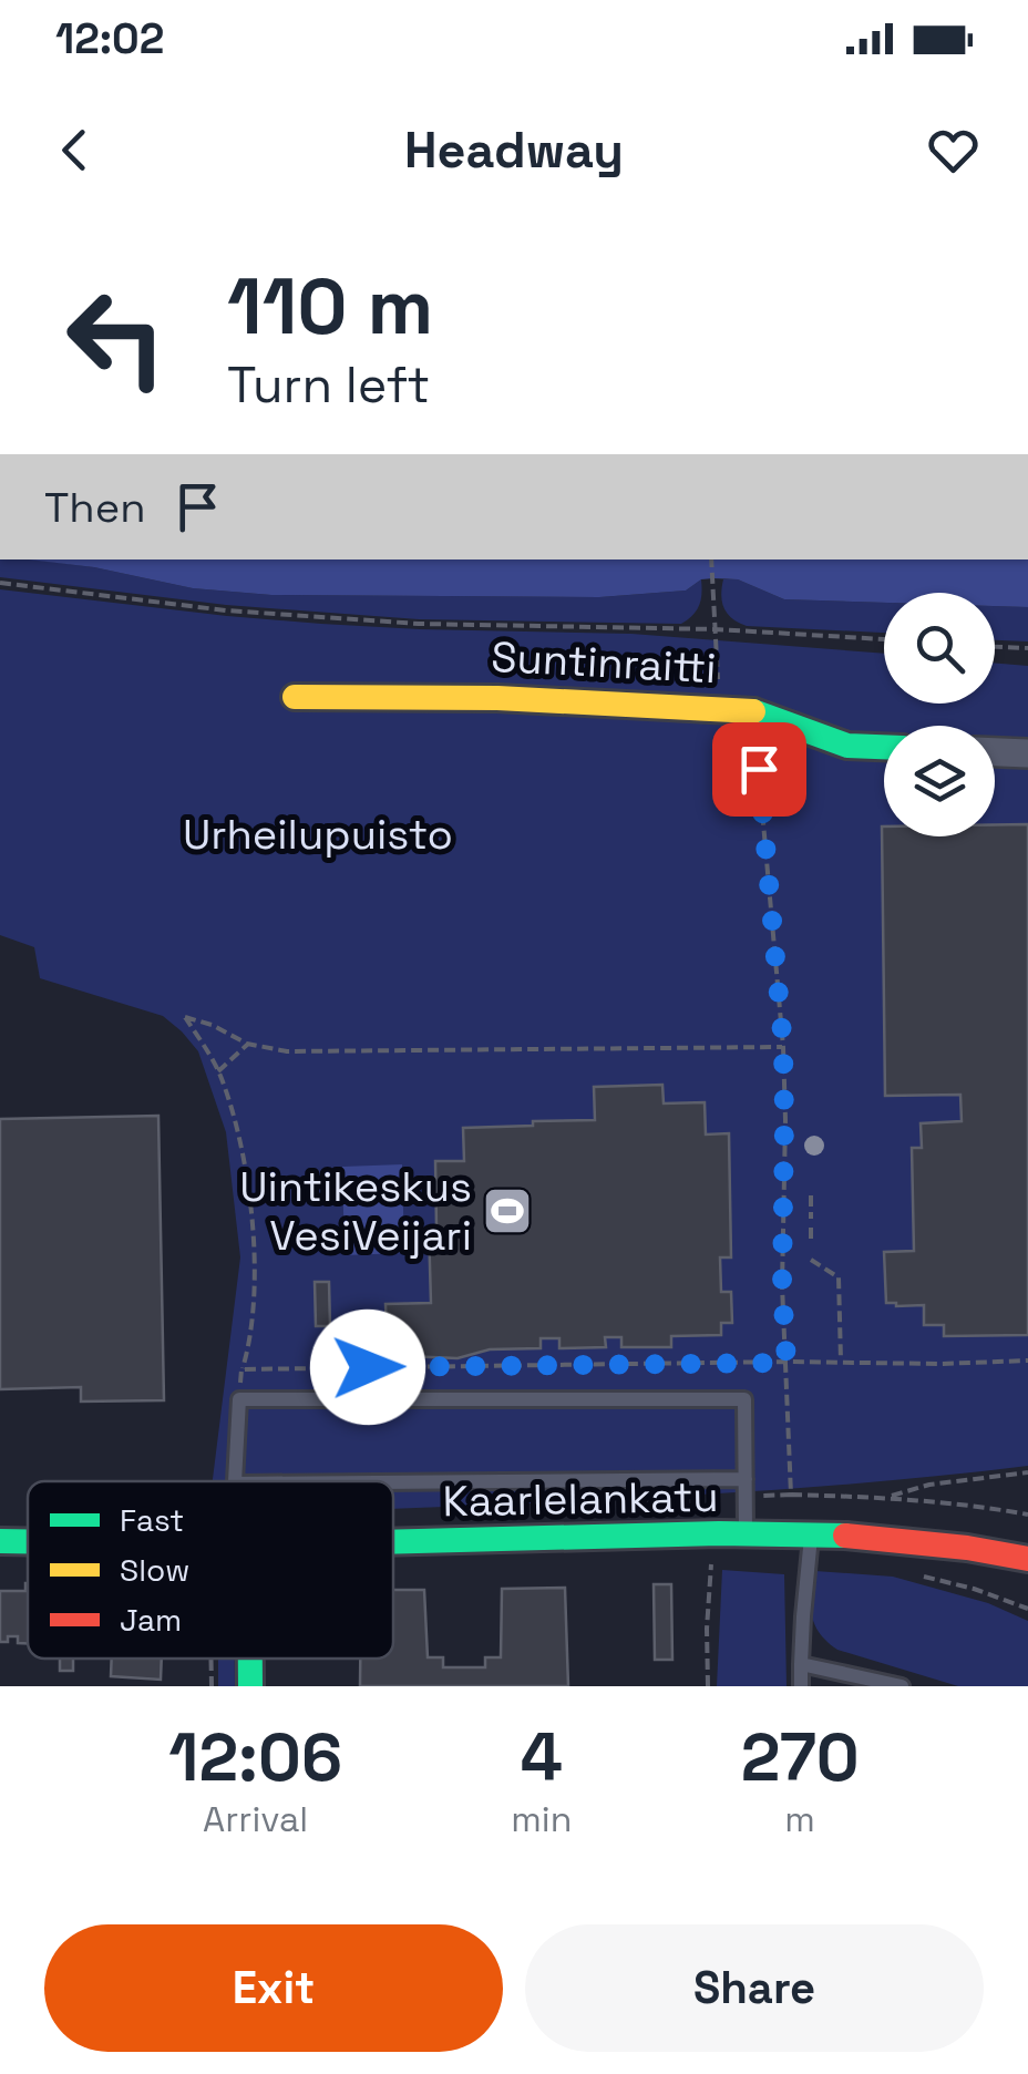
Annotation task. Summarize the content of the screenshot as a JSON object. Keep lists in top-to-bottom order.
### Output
{
  "streets": {
    "main road": ["Suntinraitti", "Kaarlelankatu"]
  },
  "parks": ["Urheilupuisto"],
  "places": {
    "sports": ["Uintikeskus VesiVeijari"]
  },
  "legend": ["Fast", "Slow", "Jam"],
  "page": {
    "status": "12:02",
    "header": "Headway",
    "turn": ["110 m", "Turn left"],
    "then": "Then",
    "eta": [
      "12:06",
      "Arrival",
      "4",
      "min",
      "270",
      "m"
    ],
    "buttons": ["Exit", "Share"]
  }
}
